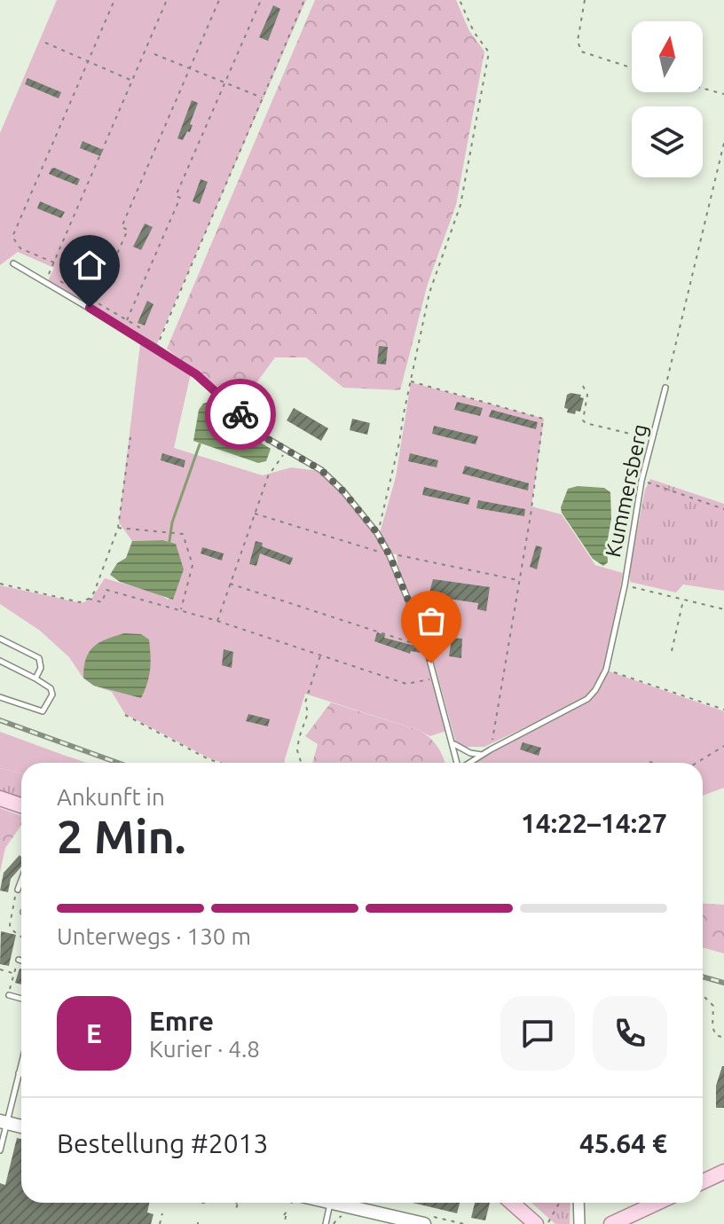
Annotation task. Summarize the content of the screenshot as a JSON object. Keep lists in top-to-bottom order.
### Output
{
  "streets": {
    "lane": ["Kummersberg"]
  },
  "north": "top",
  "page": {
    "heading": ["2 Min.", "Ankunft in", "14:22–14:27"],
    "panel": [
      "Emre",
      "Kurier · 4.8",
      "Bestellung #2013",
      "45.64 €"
    ],
    "bar": "Unterwegs · 130 m",
    "round": "E"
  }
}
